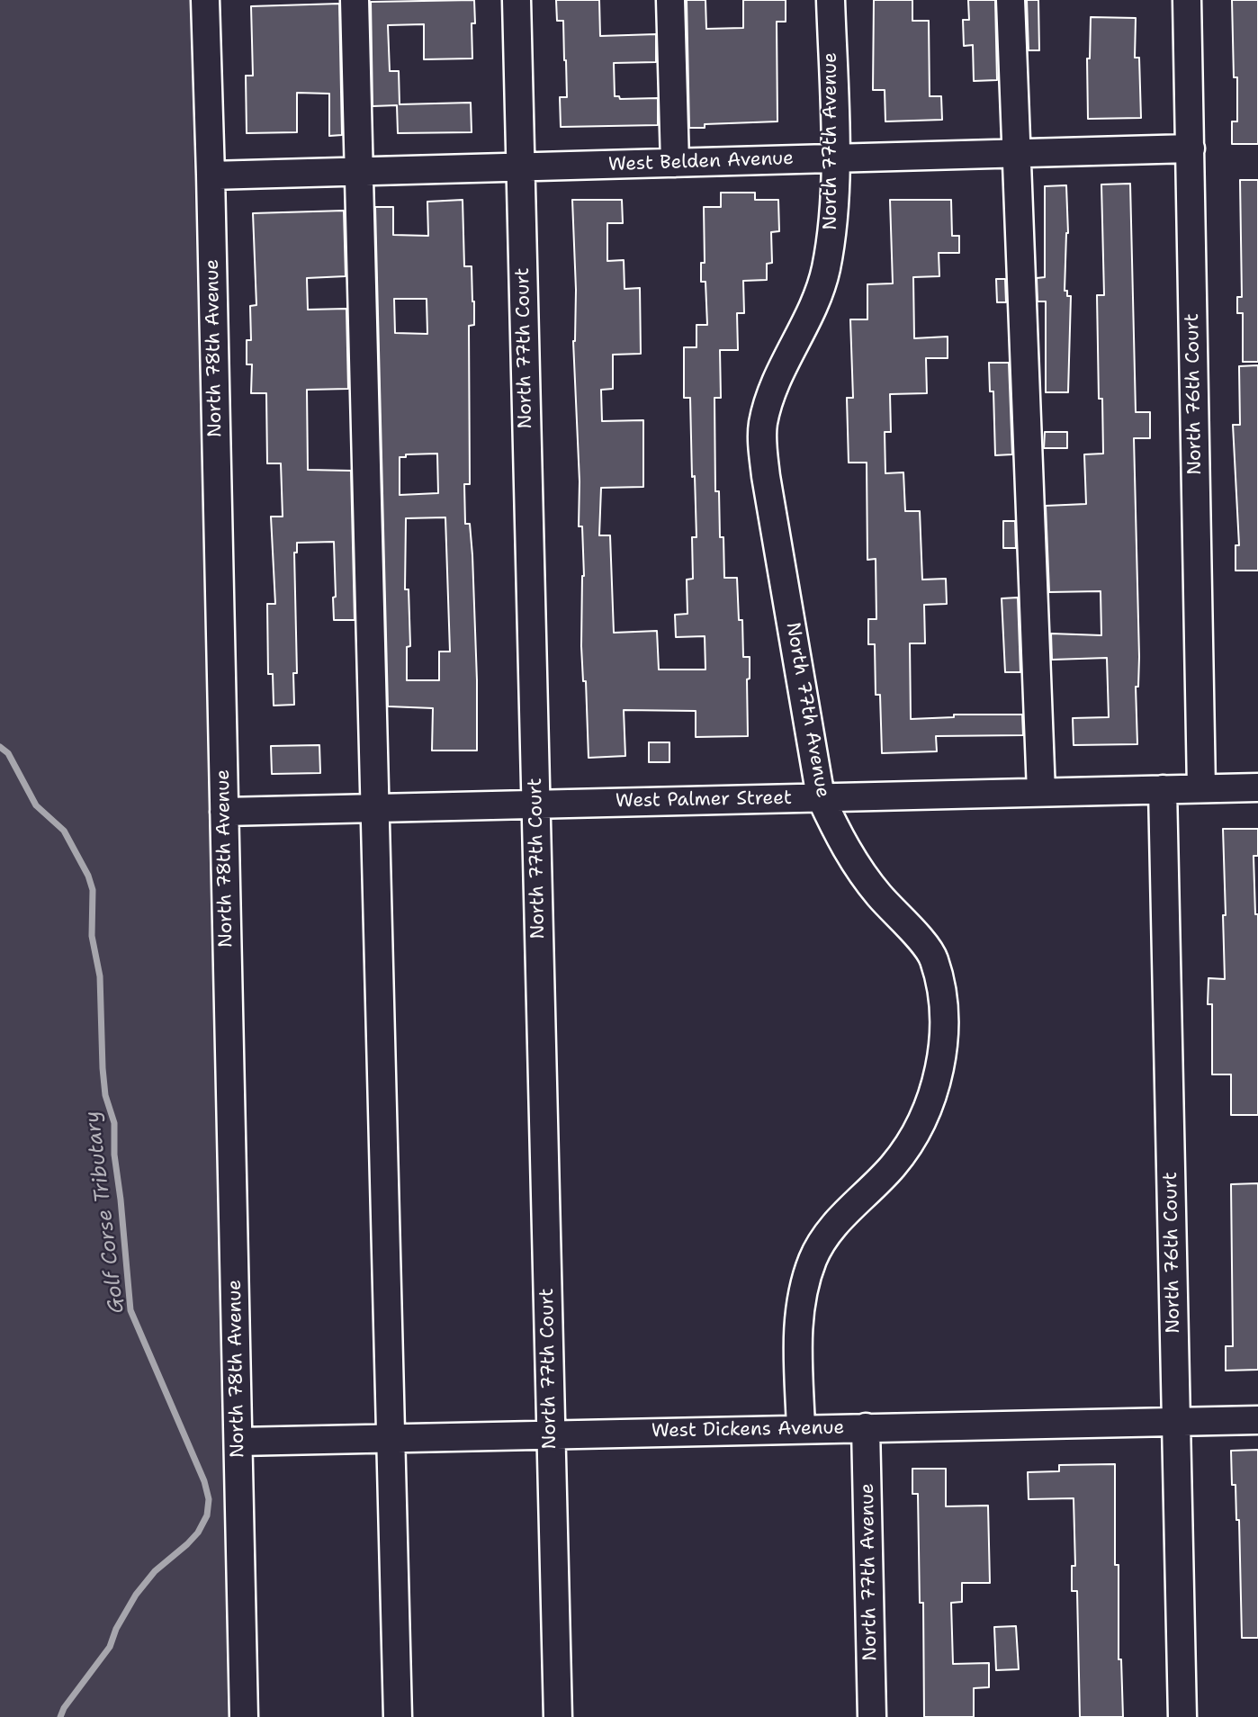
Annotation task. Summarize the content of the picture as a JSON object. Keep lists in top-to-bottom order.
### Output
{
  "streets": {
    "street": [
      "North 77th Avenue",
      "West Belden Avenue",
      "North 78th Avenue",
      "North 77th Court",
      "North 76th Court",
      "West Palmer Street",
      "West Dickens Avenue"
    ]
  },
  "crossings": [
    ["North 77th Avenue", "West Belden Avenue"],
    ["North 77th Avenue", "West Palmer Street"],
    ["North 77th Avenue", "West Dickens Avenue"],
    ["West Belden Avenue", "North 78th Avenue"],
    ["West Belden Avenue", "North 77th Court"],
    ["West Belden Avenue", "North 76th Court"],
    ["North 78th Avenue", "West Palmer Street"],
    ["North 78th Avenue", "West Dickens Avenue"],
    ["North 77th Court", "West Palmer Street"],
    ["North 77th Court", "West Dickens Avenue"],
    ["North 76th Court", "West Palmer Street"],
    ["North 76th Court", "West Dickens Avenue"]
  ],
  "water": ["Golf Corse Tributary"]
}
